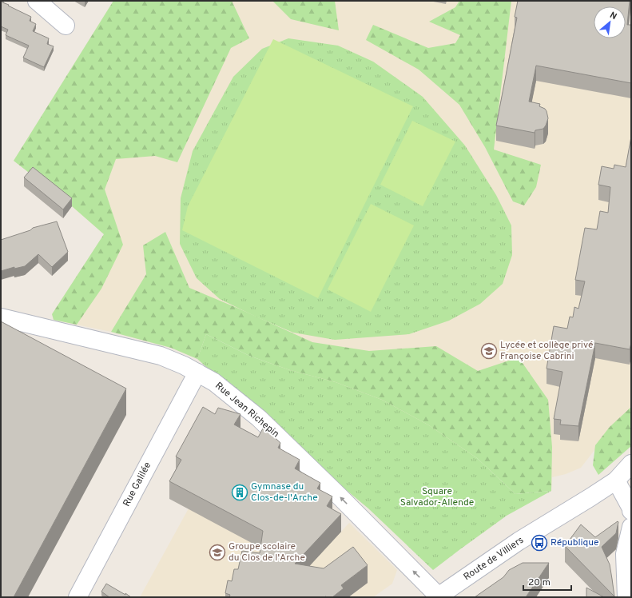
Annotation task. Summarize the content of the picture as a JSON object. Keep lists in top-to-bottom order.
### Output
{
  "streets": {
    "street": ["Rue Jean Richepin", "Rue Galilée", "Route de Villiers"]
  },
  "crossings": [
    ["Rue Jean Richepin", "Rue Galilée"],
    ["Rue Jean Richepin", "Route de Villiers"]
  ],
  "one_way": ["Rue Jean Richepin"],
  "parks": ["Square Salvador-Allende"],
  "places": {
    "school or university": ["Lycée et collège privé Françoise Cabrini", "Groupe scolaire du Clos de l'Arche"],
    "building": ["Gymnase du Clos-de-l'Arche"],
    "bus stop": ["République"]
  },
  "scale_bar": "20 m",
  "north": "top right"
}
